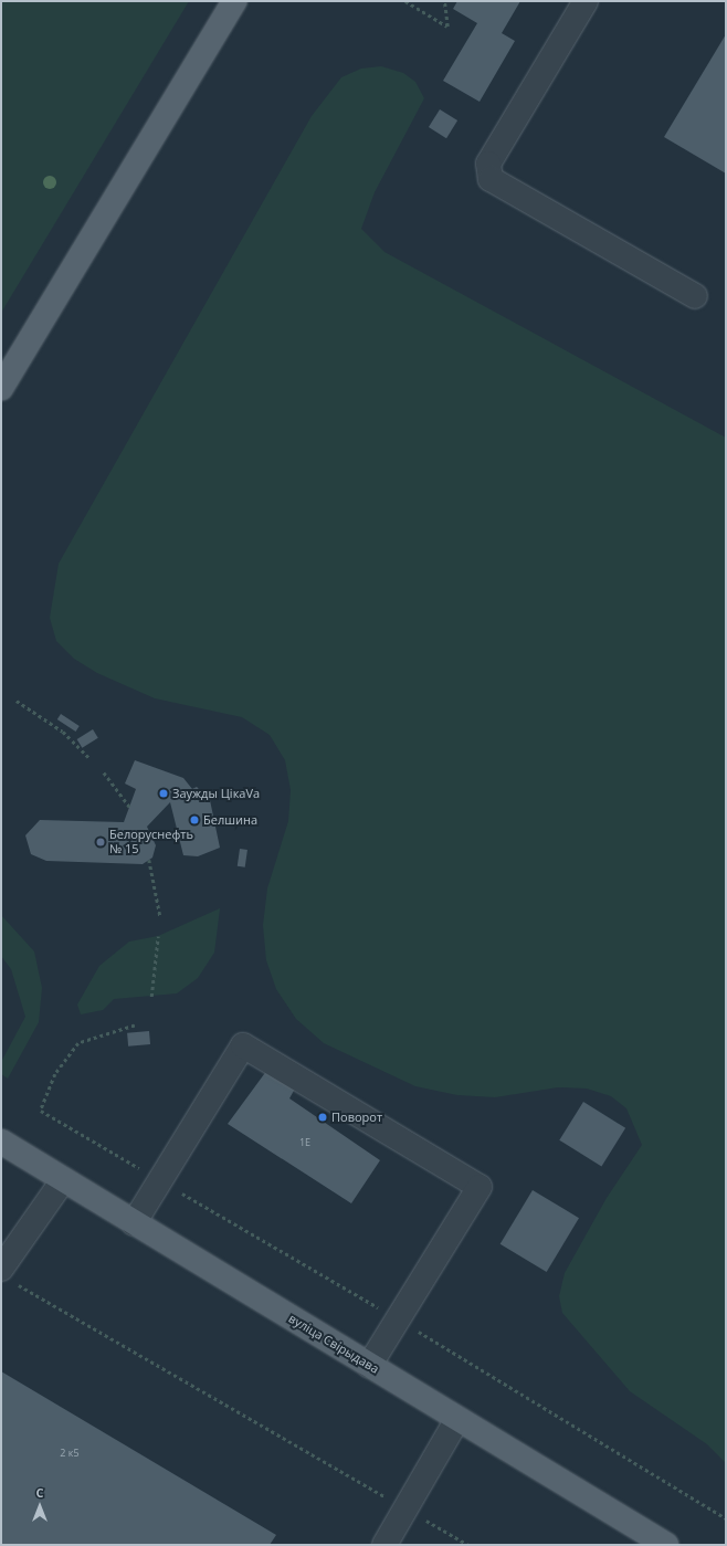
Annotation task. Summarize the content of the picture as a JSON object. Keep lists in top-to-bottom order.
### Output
{
  "streets": {
    "main road": ["вуліца Свірыдава"]
  },
  "places": [
    "Заужды ЦікаVа",
    "Белшина",
    "Белоруснефть № 15",
    "Поворот"
  ],
  "house_numbers": ["1Е", "2 к5"],
  "north": "top"
}
